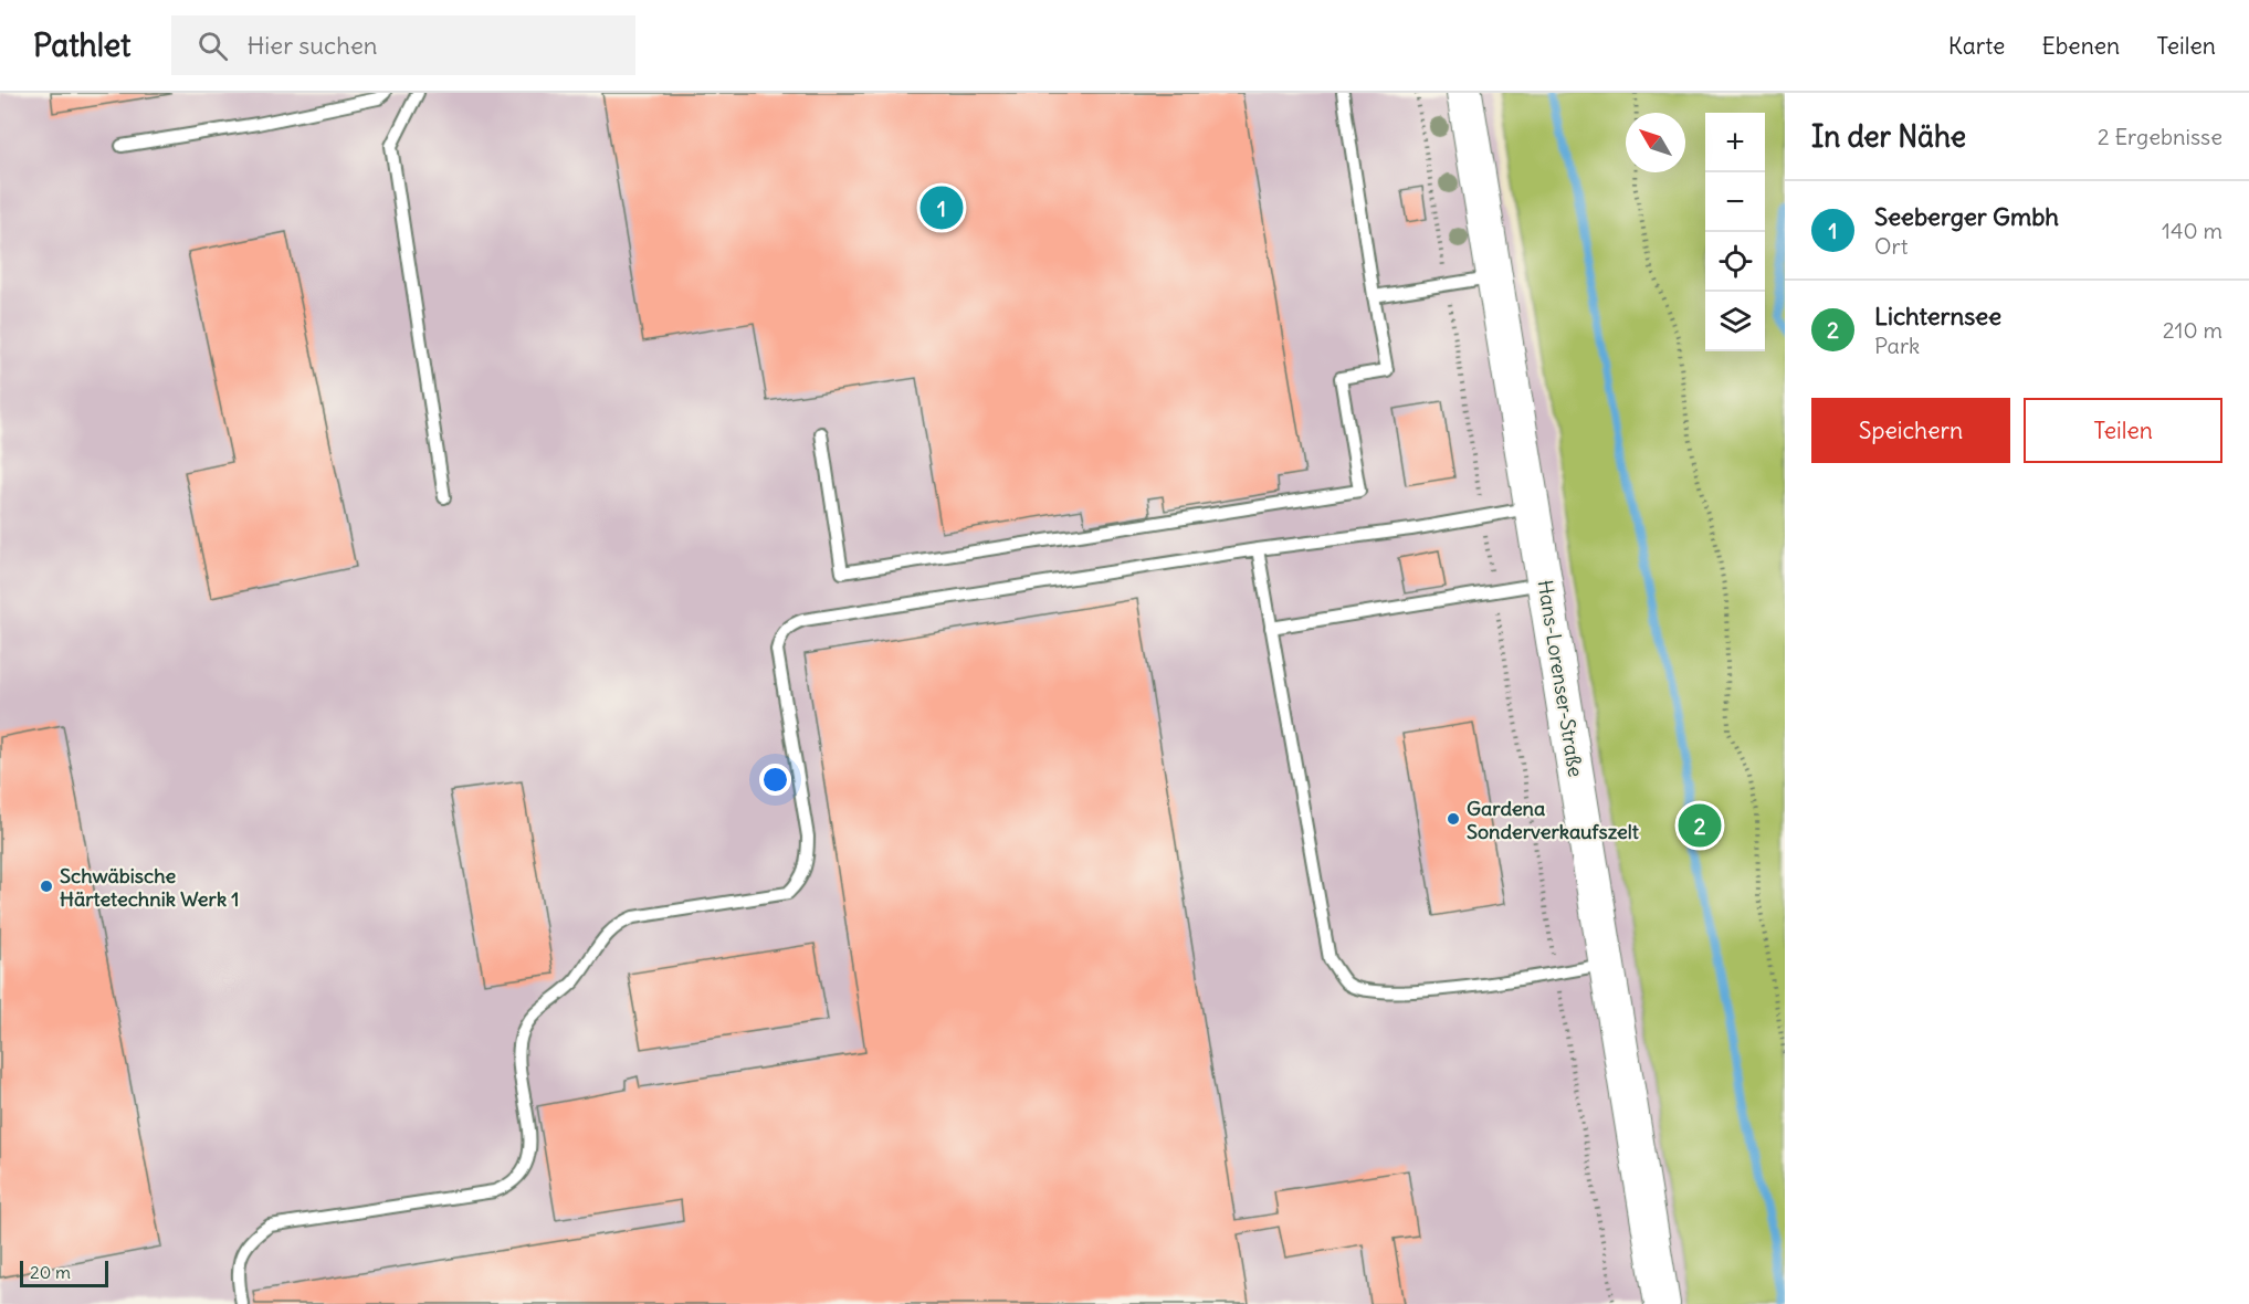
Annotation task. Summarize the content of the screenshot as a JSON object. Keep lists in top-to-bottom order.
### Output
{
  "streets": {
    "street": ["Hans-Lorenser-Straße"]
  },
  "places": ["Gardena Sonderverkaufszelt", "Schwäbische Härtetechnik Werk 1"],
  "scale_bar": "20 m",
  "north": "top left",
  "page": {
    "header": "Pathlet",
    "search": "Hier suchen",
    "nav": ["Karte", "Ebenen", "Teilen"],
    "heading": ["In der Nähe", "2 Ergebnisse"],
    "map_buttons": ["+", "−"],
    "list": [
      {
        "mark": "1",
        "name": "Seeberger Gmbh",
        "note": "Ort",
        "value": "140 m"
      },
      {
        "mark": "2",
        "name": "Lichternsee",
        "note": "Park",
        "value": "210 m"
      }
    ],
    "pins": ["1", "2"],
    "buttons": ["Speichern", "Teilen"],
    "scale": "20 m"
  }
}
